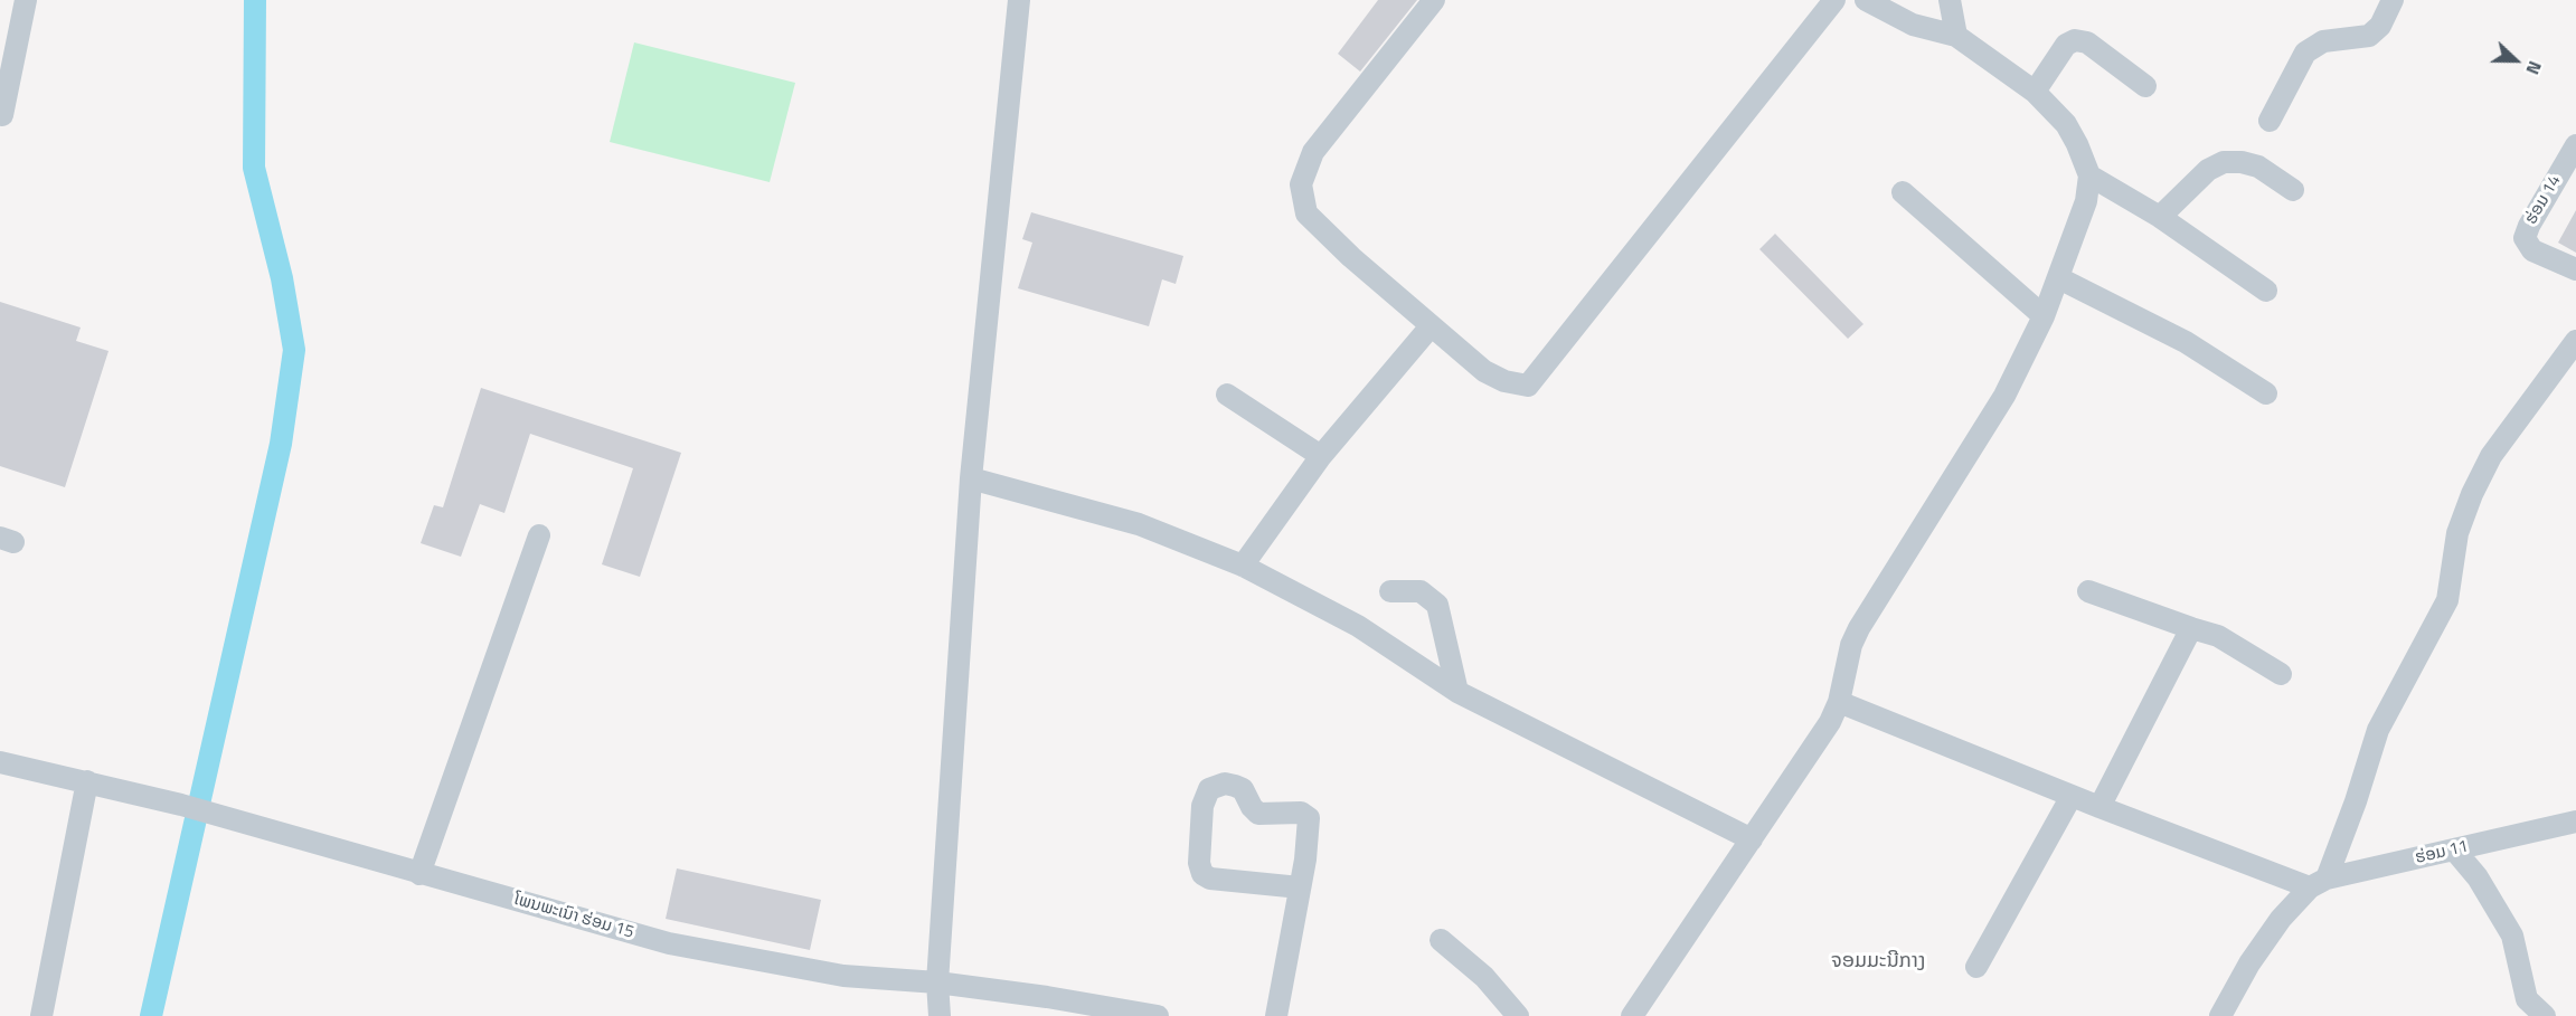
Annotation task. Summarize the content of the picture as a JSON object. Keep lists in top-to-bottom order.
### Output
{
  "streets": {
    "street": ["ຮ່ອມ 14", "ຮ່ອມ 11", "ໂພນພະເນົາ ຮ່ອມ 15"]
  },
  "districts": ["ຈອມມະນີກາງ"],
  "north": "right"
}
